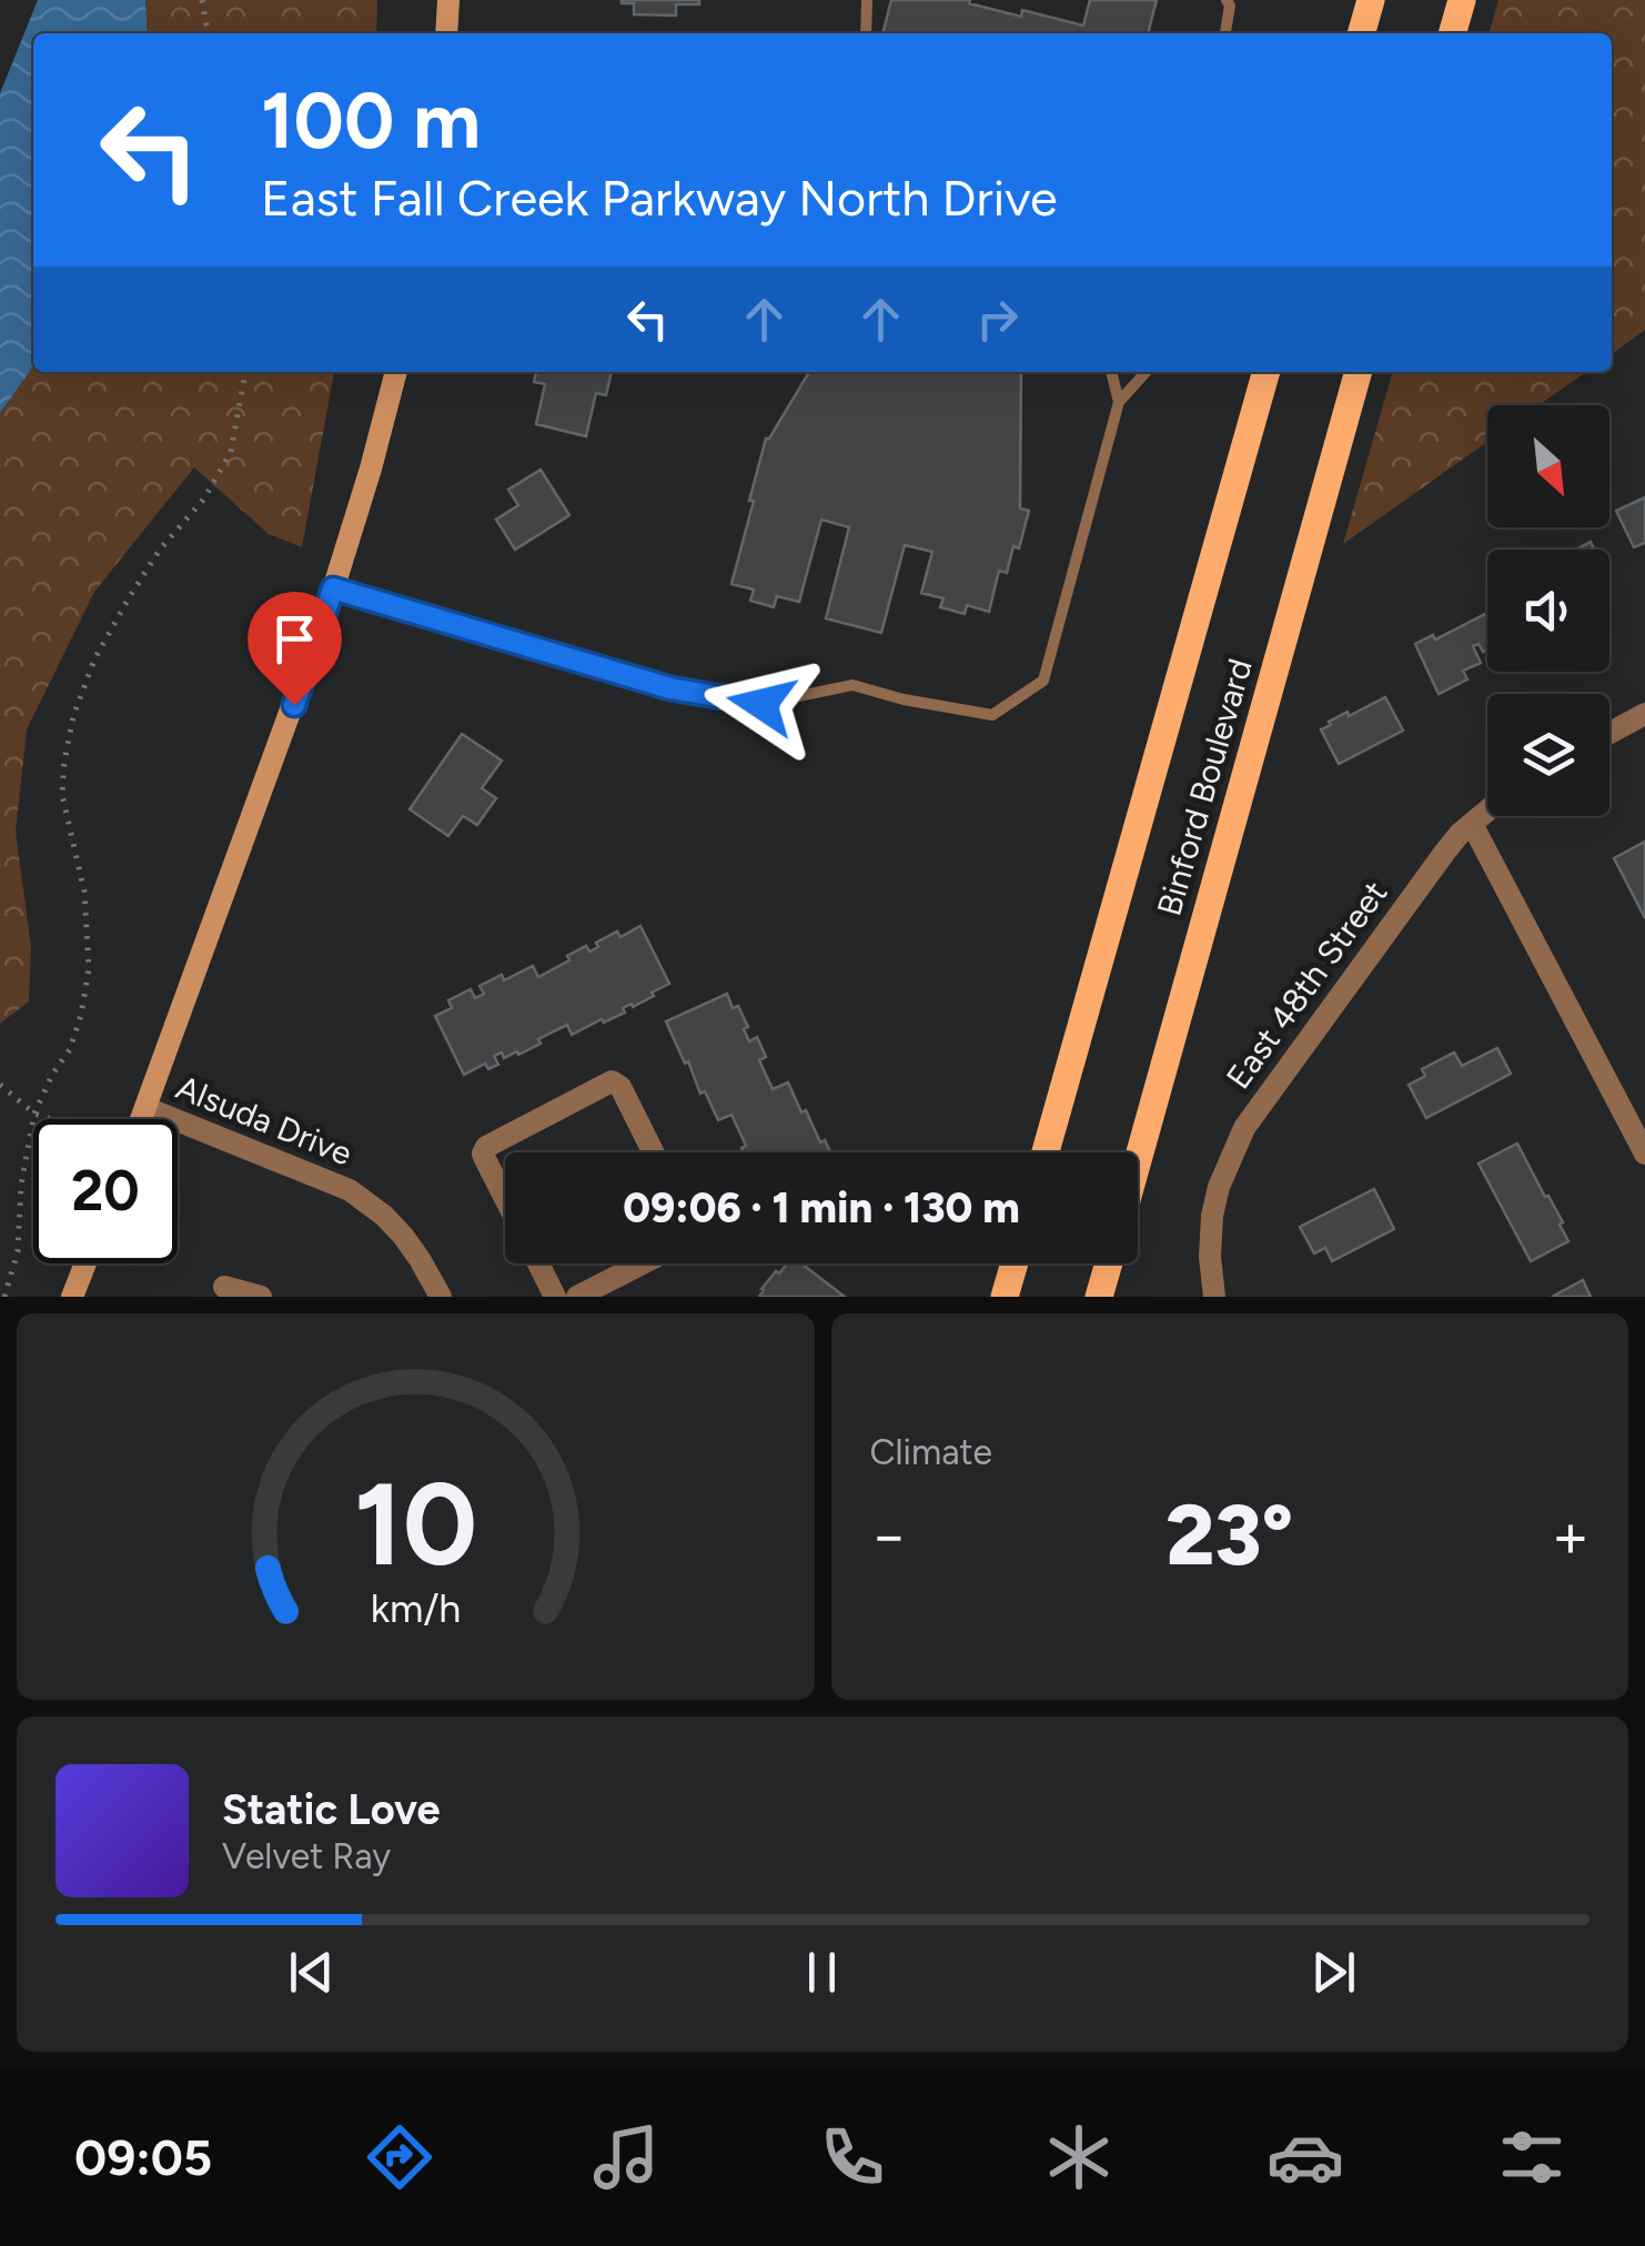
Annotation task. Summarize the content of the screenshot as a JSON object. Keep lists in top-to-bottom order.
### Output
{
  "streets": {
    "main road": ["Binford Boulevard"],
    "street": ["East 48th Street", "Alsuda Drive"]
  },
  "north": "bottom right",
  "page": {
    "turn": ["100 m", "East Fall Creek Parkway North Drive"],
    "limit": "20",
    "trip": "09:06 · 1 min · 130 m",
    "tile": "Climate",
    "heat": ["−", "23°", "+"],
    "song": ["Static Love", "Velvet Ray"],
    "tabs": "09:05",
    "gauge": ["10", "km/h"]
  }
}
